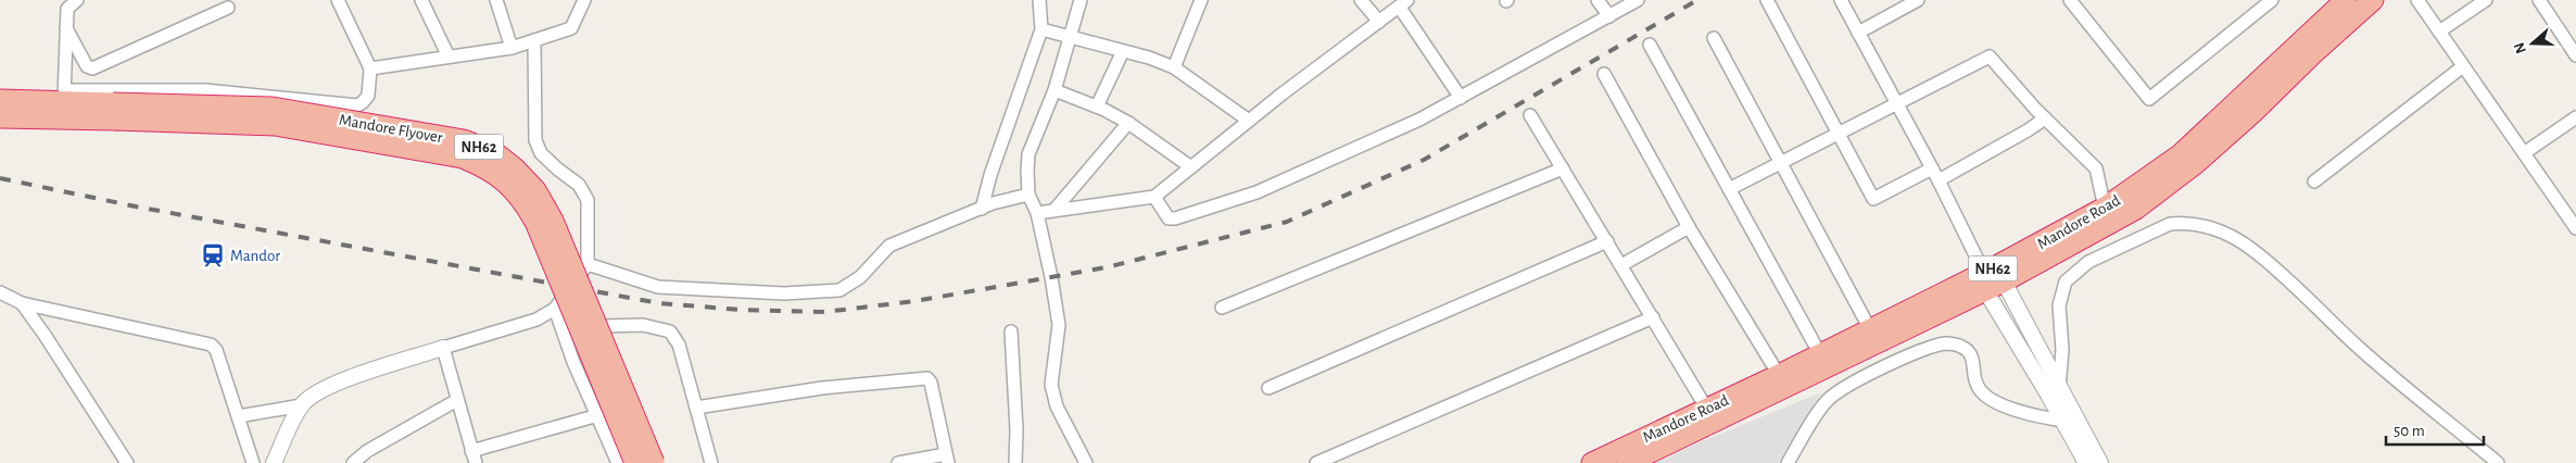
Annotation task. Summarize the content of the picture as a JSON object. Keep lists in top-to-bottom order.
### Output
{
  "streets": {
    "highway": ["Mandore Flyover", "NH62", "Mandore Road"]
  },
  "crossings": [
    ["Mandore Flyover", "NH62"]
  ],
  "places": {
    "station": ["Mandor"]
  },
  "scale_bar": "50 m",
  "north": "left"
}
